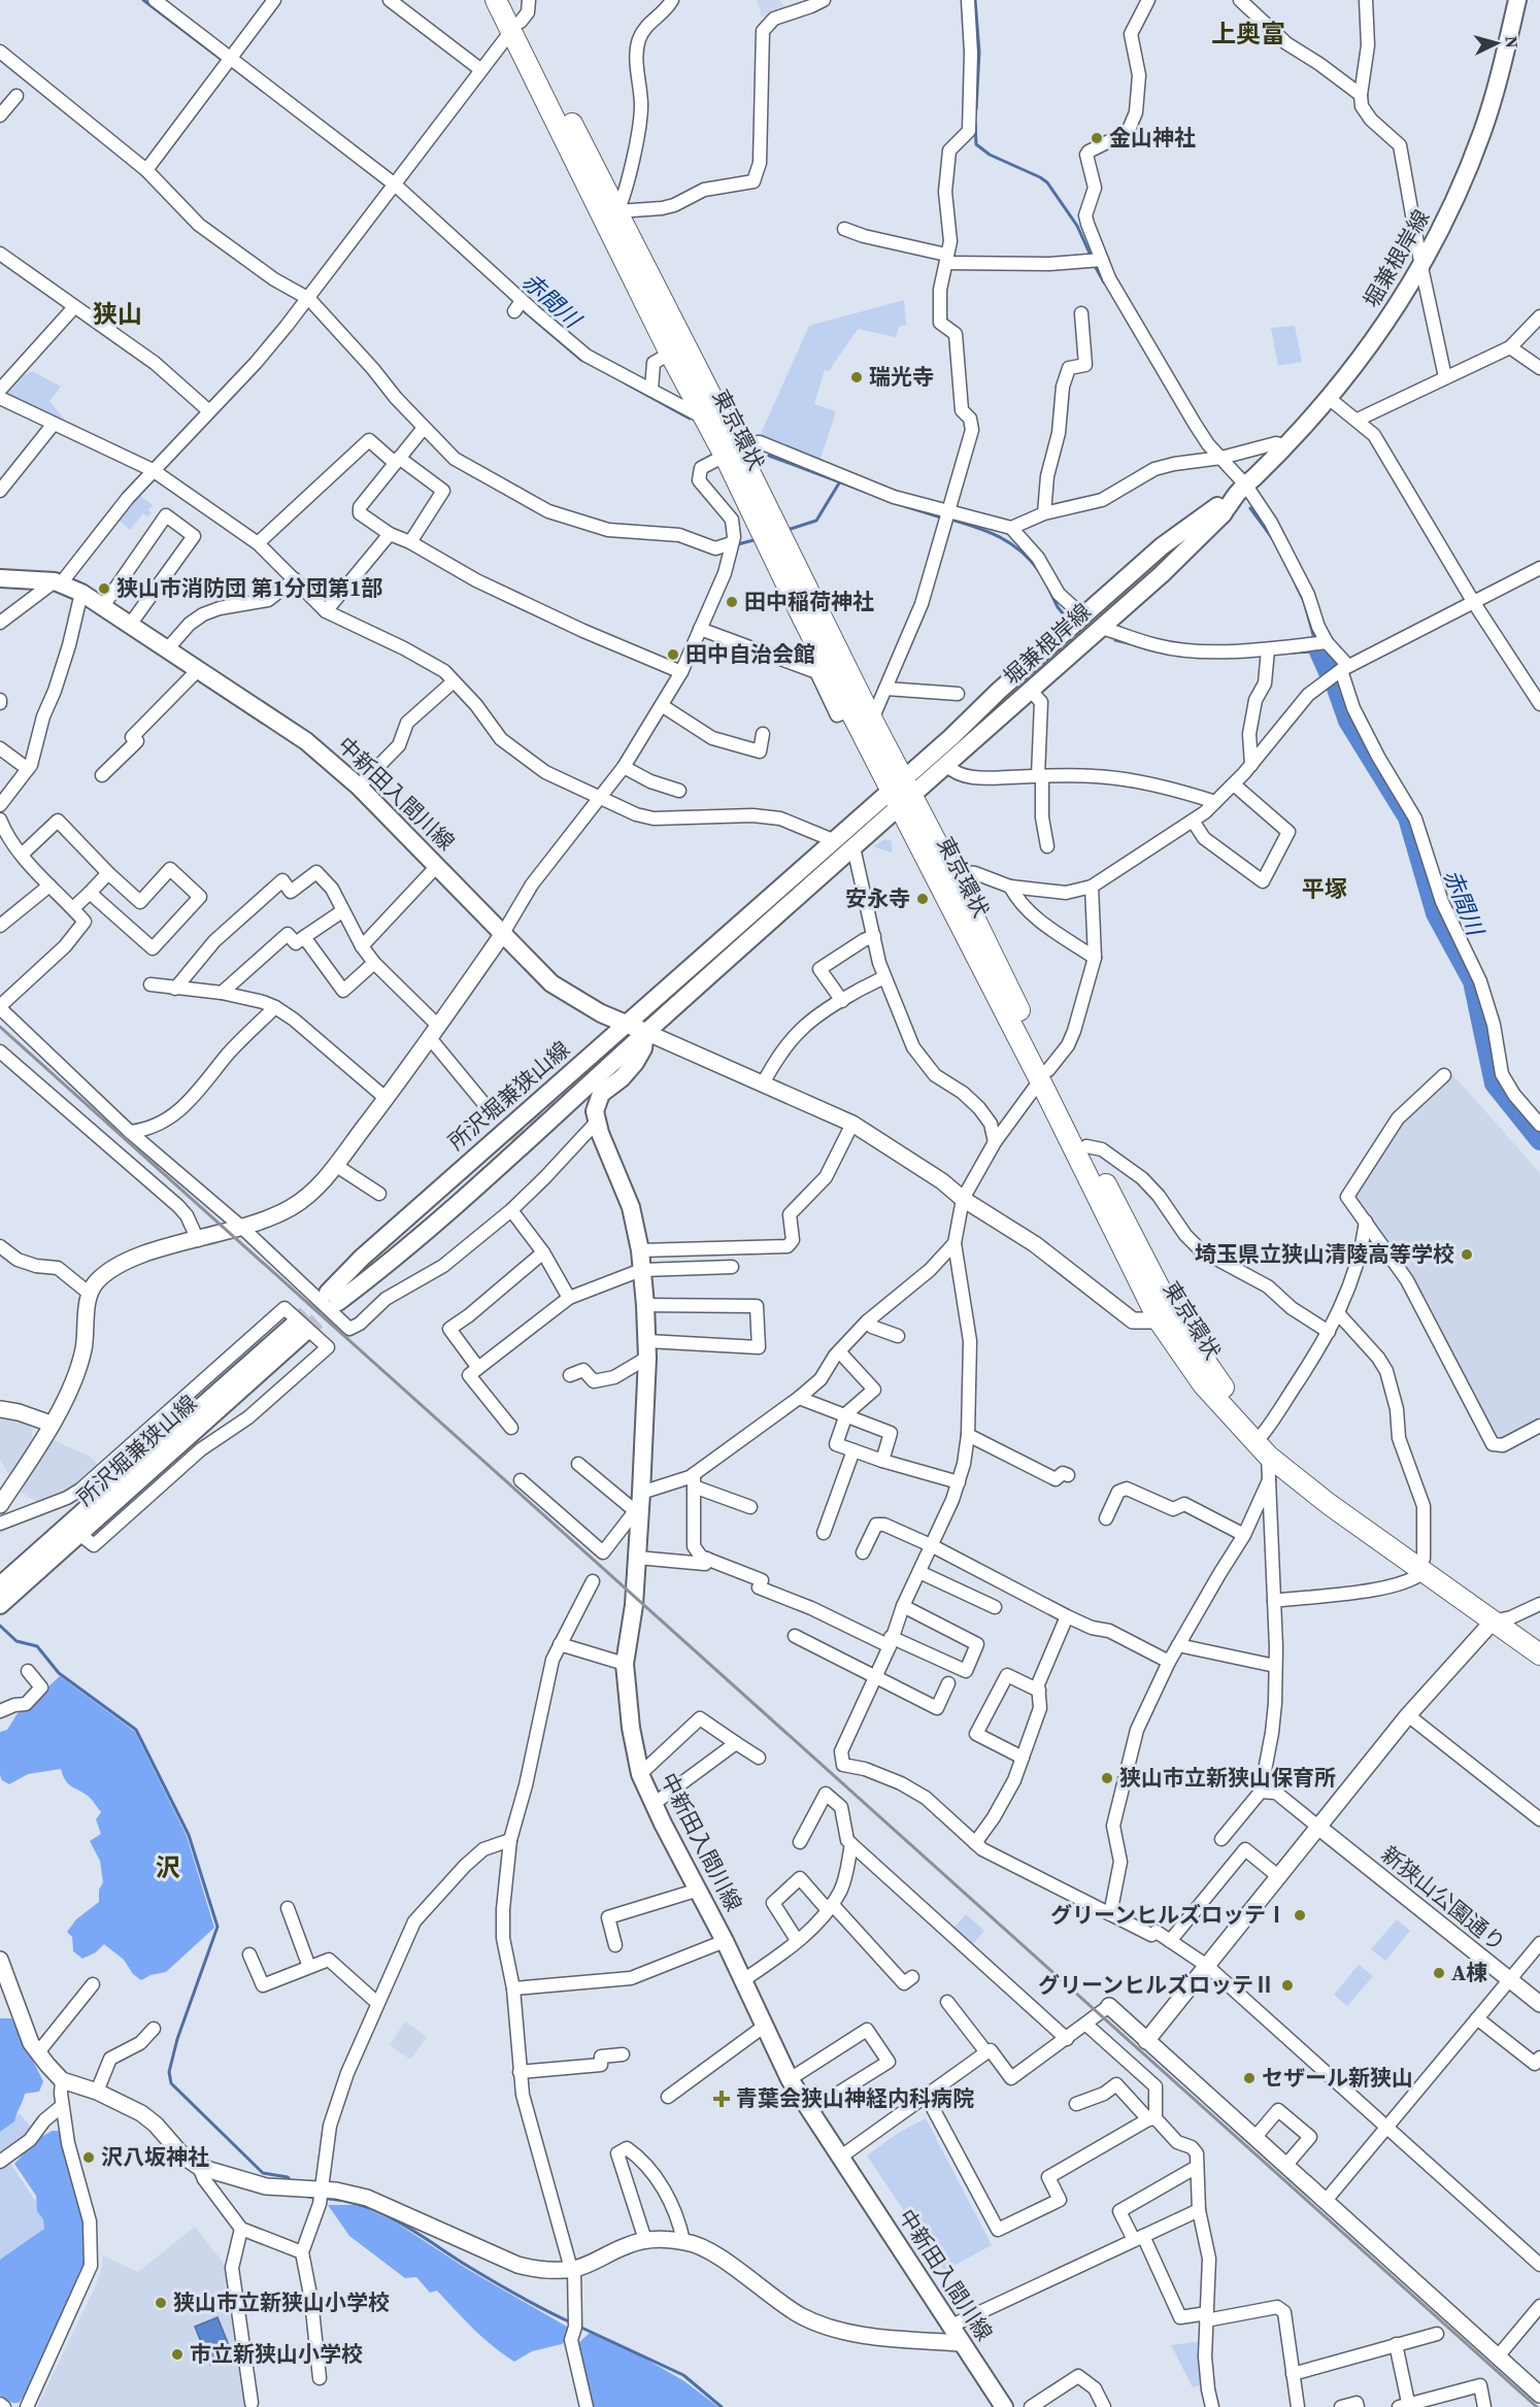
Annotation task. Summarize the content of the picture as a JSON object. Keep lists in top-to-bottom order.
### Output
{
  "streets": {
    "highway": ["東京環状"],
    "main road": ["堀兼根岸線", "中新田入間川線", "所沢堀兼狭山線"],
    "street": ["新狭山公園通り"]
  },
  "crossings": [
    ["堀兼根岸線", "東京環状"],
    ["堀兼根岸線", "所沢堀兼狭山線"],
    ["東京環状", "所沢堀兼狭山線"],
    ["中新田入間川線", "所沢堀兼狭山線"]
  ],
  "districts": [
    "上奥富",
    "狭山",
    "平塚",
    "沢"
  ],
  "water": ["赤間川"],
  "places": {
    "other": [
      "金山神社",
      "瑞光寺",
      "狭山市消防団 第1分団第1部",
      "田中稲荷神社",
      "田中自治会館",
      "安永寺",
      "埼玉県立狭山清陵高等学校",
      "狭山市立新狭山保育所",
      "グリーンヒルズロッテⅠ",
      "A棟",
      "グリーンヒルズロッテⅡ",
      "セザール新狭山",
      "沢八坂神社",
      "狭山市立新狭山小学校",
      "市立新狭山小学校"
    ],
    "health": ["青葉会狭山神経内科病院"]
  },
  "north": "right"
}
